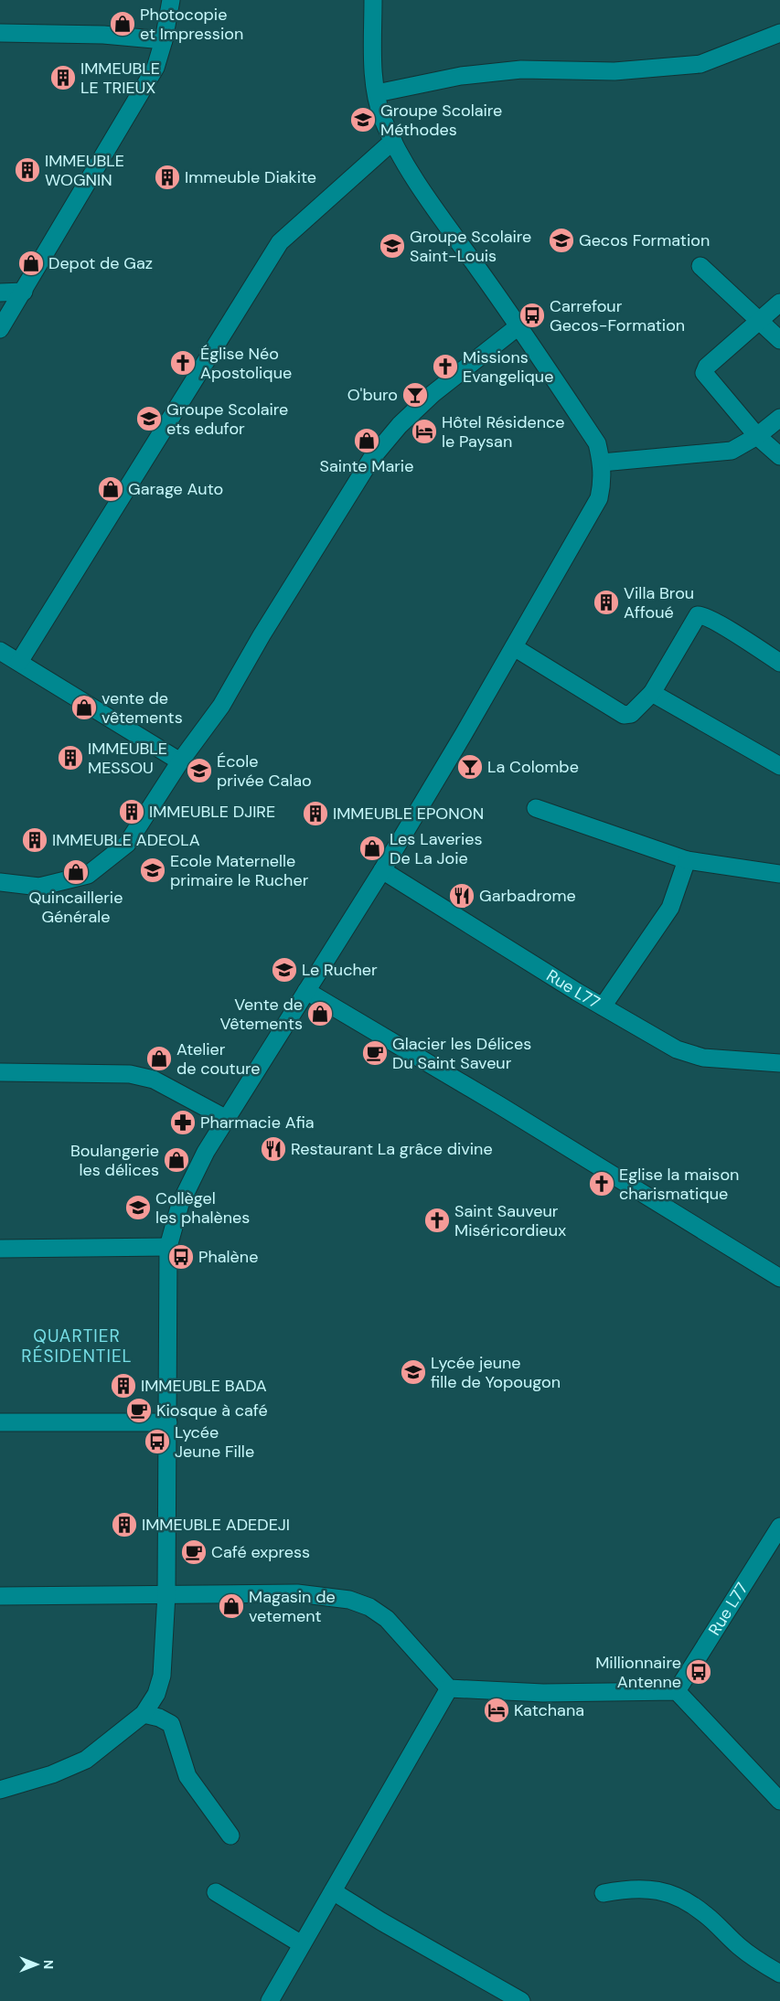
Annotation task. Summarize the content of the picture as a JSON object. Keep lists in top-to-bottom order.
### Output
{
  "streets": {
    "street": ["Rue L77"]
  },
  "districts": ["QUARTIER RÉSIDENTIEL"],
  "places": {
    "shop": [
      "Photocopie et Impression",
      "Depot de Gaz",
      "Sainte Marie",
      "Garage Auto",
      "vente de vêtements",
      "Les Laveries De La Joie",
      "Quincaillerie Générale",
      "Vente de Vêtements",
      "Atelier de couture",
      "Boulangerie les délices",
      "Magasin de vetement"
    ],
    "building": [
      "IMMEUBLE LE TRIEUX",
      "IMMEUBLE WOGNIN",
      "Immeuble Diakite",
      "Villa Brou Affoué",
      "IMMEUBLE MESSOU",
      "IMMEUBLE DJIRE",
      "IMMEUBLE EPONON",
      "IMMEUBLE ADEOLA",
      "IMMEUBLE BADA",
      "IMMEUBLE ADEDEJI"
    ],
    "school or university": [
      "Groupe Scolaire Méthodes",
      "Gecos Formation",
      "Groupe Scolaire Saint-Louis",
      "Groupe Scolaire ets edufor",
      "École privée Calao",
      "Ecole Maternelle primaire le Rucher",
      "Le Rucher",
      "Collègel les phalènes",
      "Lycée jeune fille de Yopougon"
    ],
    "bus stop": [
      "Carrefour Gecos-Formation",
      "Phalène",
      "Lycée Jeune Fille",
      "Millionnaire Antenne"
    ],
    "church": [
      "Église Néo Apostolique",
      "Missions Evangelique",
      "Eglise la maison charismatique",
      "Saint Sauveur Miséricordieux"
    ],
    "bar": ["O'buro", "La Colombe"],
    "hotel": ["Hôtel Résidence le Paysan", "Katchana"],
    "restaurant": ["Garbadrome", "Restaurant La grâce divine"],
    "cafe": ["Glacier les Délices Du Saint Saveur", "Kiosque à café", "Café express"],
    "pharmacy": ["Pharmacie Afia"]
  },
  "north": "right"
}
